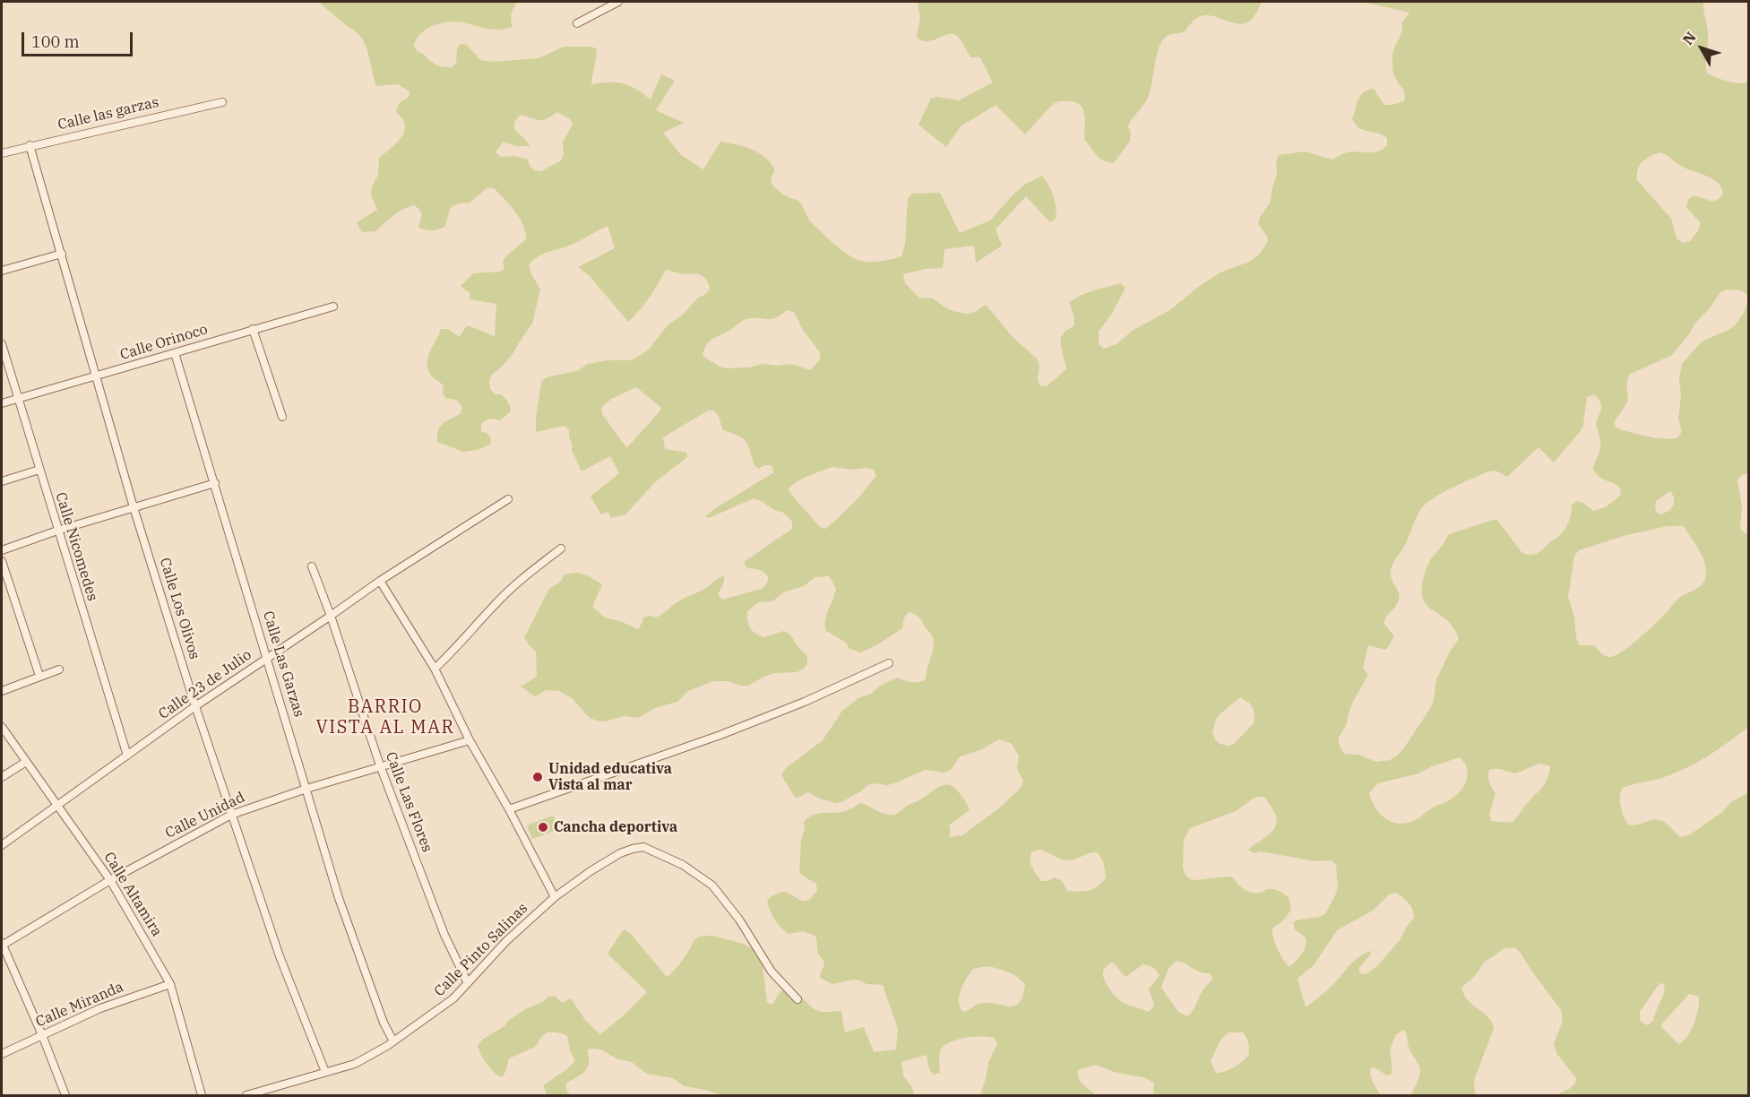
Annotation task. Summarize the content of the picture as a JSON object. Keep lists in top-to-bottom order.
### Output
{
  "streets": {
    "street": [
      "Calle las garzas",
      "Calle Orinoco",
      "Calle Nicomedes",
      "Calle Los Olivos",
      "Calle Las Garzas",
      "Calle 23 de Julio",
      "Calle Las Flores",
      "Calle Unidad",
      "Calle Altamira",
      "Calle Pinto Salinas",
      "Calle Miranda"
    ]
  },
  "crossings": [
    ["Calle las garzas", "Calle Los Olivos"],
    ["Calle Orinoco", "Calle Nicomedes"],
    ["Calle Orinoco", "Calle Los Olivos"],
    ["Calle Orinoco", "Calle Las Garzas"],
    ["Calle Nicomedes", "Calle 23 de Julio"],
    ["Calle Los Olivos", "Calle 23 de Julio"],
    ["Calle Los Olivos", "Calle Unidad"],
    ["Calle Los Olivos", "Calle Pinto Salinas"],
    ["Calle Las Garzas", "Calle 23 de Julio"],
    ["Calle Las Garzas", "Calle Unidad"],
    ["Calle Las Garzas", "Calle Pinto Salinas"],
    ["Calle 23 de Julio", "Calle Las Flores"],
    ["Calle 23 de Julio", "Calle Altamira"],
    ["Calle Las Flores", "Calle Unidad"],
    ["Calle Las Flores", "Calle Pinto Salinas"],
    ["Calle Unidad", "Calle Altamira"],
    ["Calle Altamira", "Calle Miranda"]
  ],
  "districts": ["BARRIO VISTA AL MAR"],
  "places": ["Unidad educativa Vista al mar", "Cancha deportiva"],
  "scale_bar": "100 m",
  "north": "top left"
}
